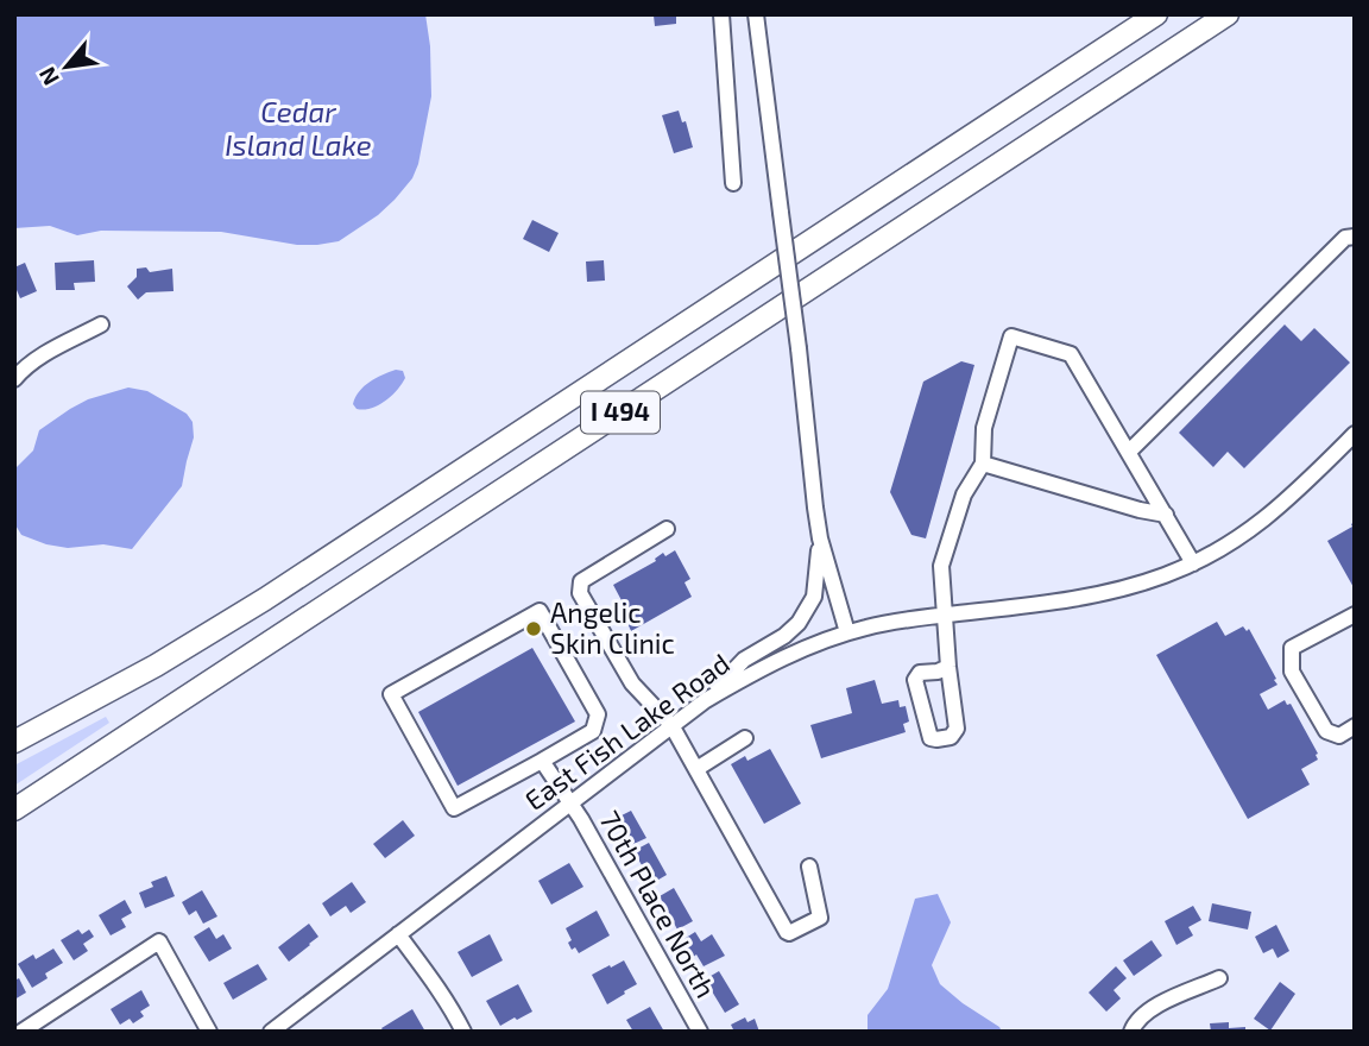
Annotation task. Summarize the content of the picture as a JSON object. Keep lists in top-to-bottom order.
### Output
{
  "streets": {
    "highway": ["I 494"],
    "street": ["East Fish Lake Road", "70th Place North"]
  },
  "crossings": [
    ["East Fish Lake Road", "70th Place North"]
  ],
  "water": ["Cedar Island Lake"],
  "places": ["Angelic Skin Clinic"],
  "north": "bottom left"
}
